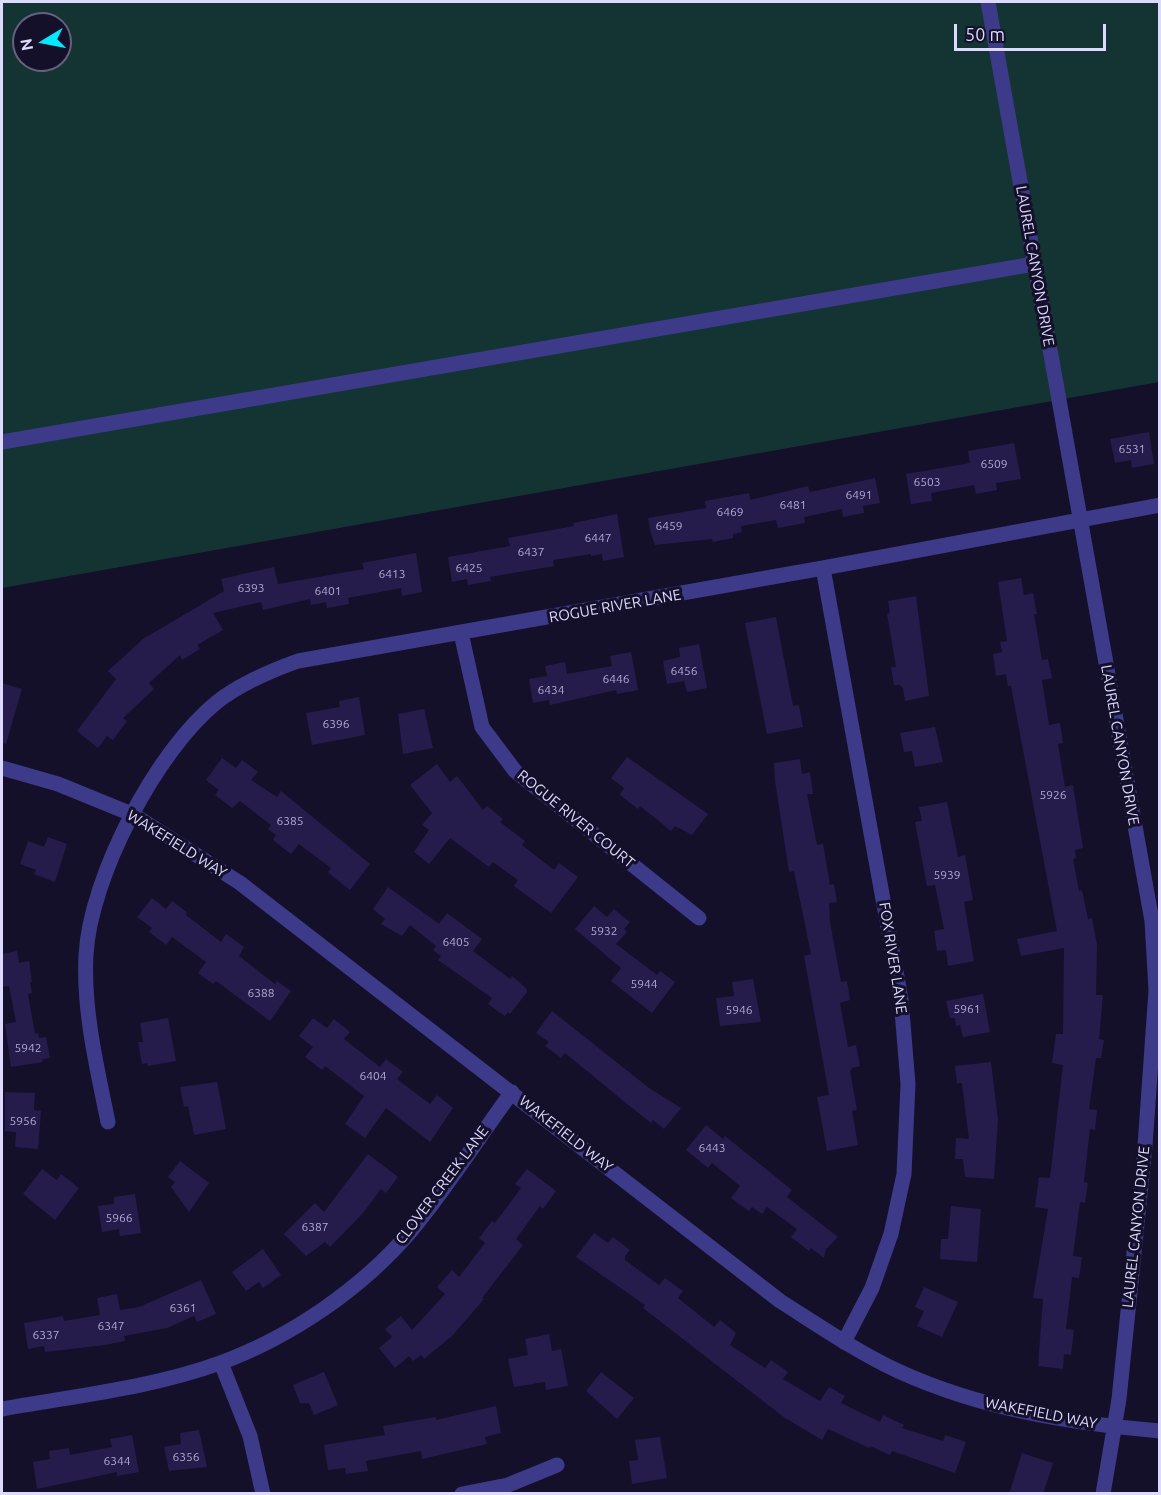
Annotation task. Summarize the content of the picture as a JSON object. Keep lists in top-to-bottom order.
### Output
{
  "streets": {
    "street": [
      "LAUREL CANYON DRIVE",
      "ROGUE RIVER LANE",
      "ROGUE RIVER COURT",
      "WAKEFIELD WAY",
      "FOX RIVER LANE",
      "CLOVER CREEK LANE"
    ]
  },
  "crossings": [
    ["LAUREL CANYON DRIVE", "ROGUE RIVER LANE"],
    ["LAUREL CANYON DRIVE", "WAKEFIELD WAY"],
    ["ROGUE RIVER LANE", "ROGUE RIVER COURT"],
    ["ROGUE RIVER LANE", "WAKEFIELD WAY"],
    ["ROGUE RIVER LANE", "FOX RIVER LANE"],
    ["WAKEFIELD WAY", "FOX RIVER LANE"],
    ["WAKEFIELD WAY", "CLOVER CREEK LANE"]
  ],
  "house_numbers": [
    "6531",
    "6509",
    "6503",
    "6491",
    "6481",
    "6469",
    "6459",
    "6447",
    "6437",
    "6425",
    "6413",
    "6393",
    "6401",
    "6456",
    "6446",
    "6434",
    "6396",
    "5926",
    "6385",
    "5939",
    "5932",
    "6405",
    "5944",
    "6388",
    "5961",
    "5946",
    "5942",
    "6404",
    "5956",
    "6443",
    "5966",
    "6387",
    "6361",
    "6347",
    "6337",
    "6356",
    "6344"
  ],
  "scale_bar": "50 m",
  "north": "left"
}
